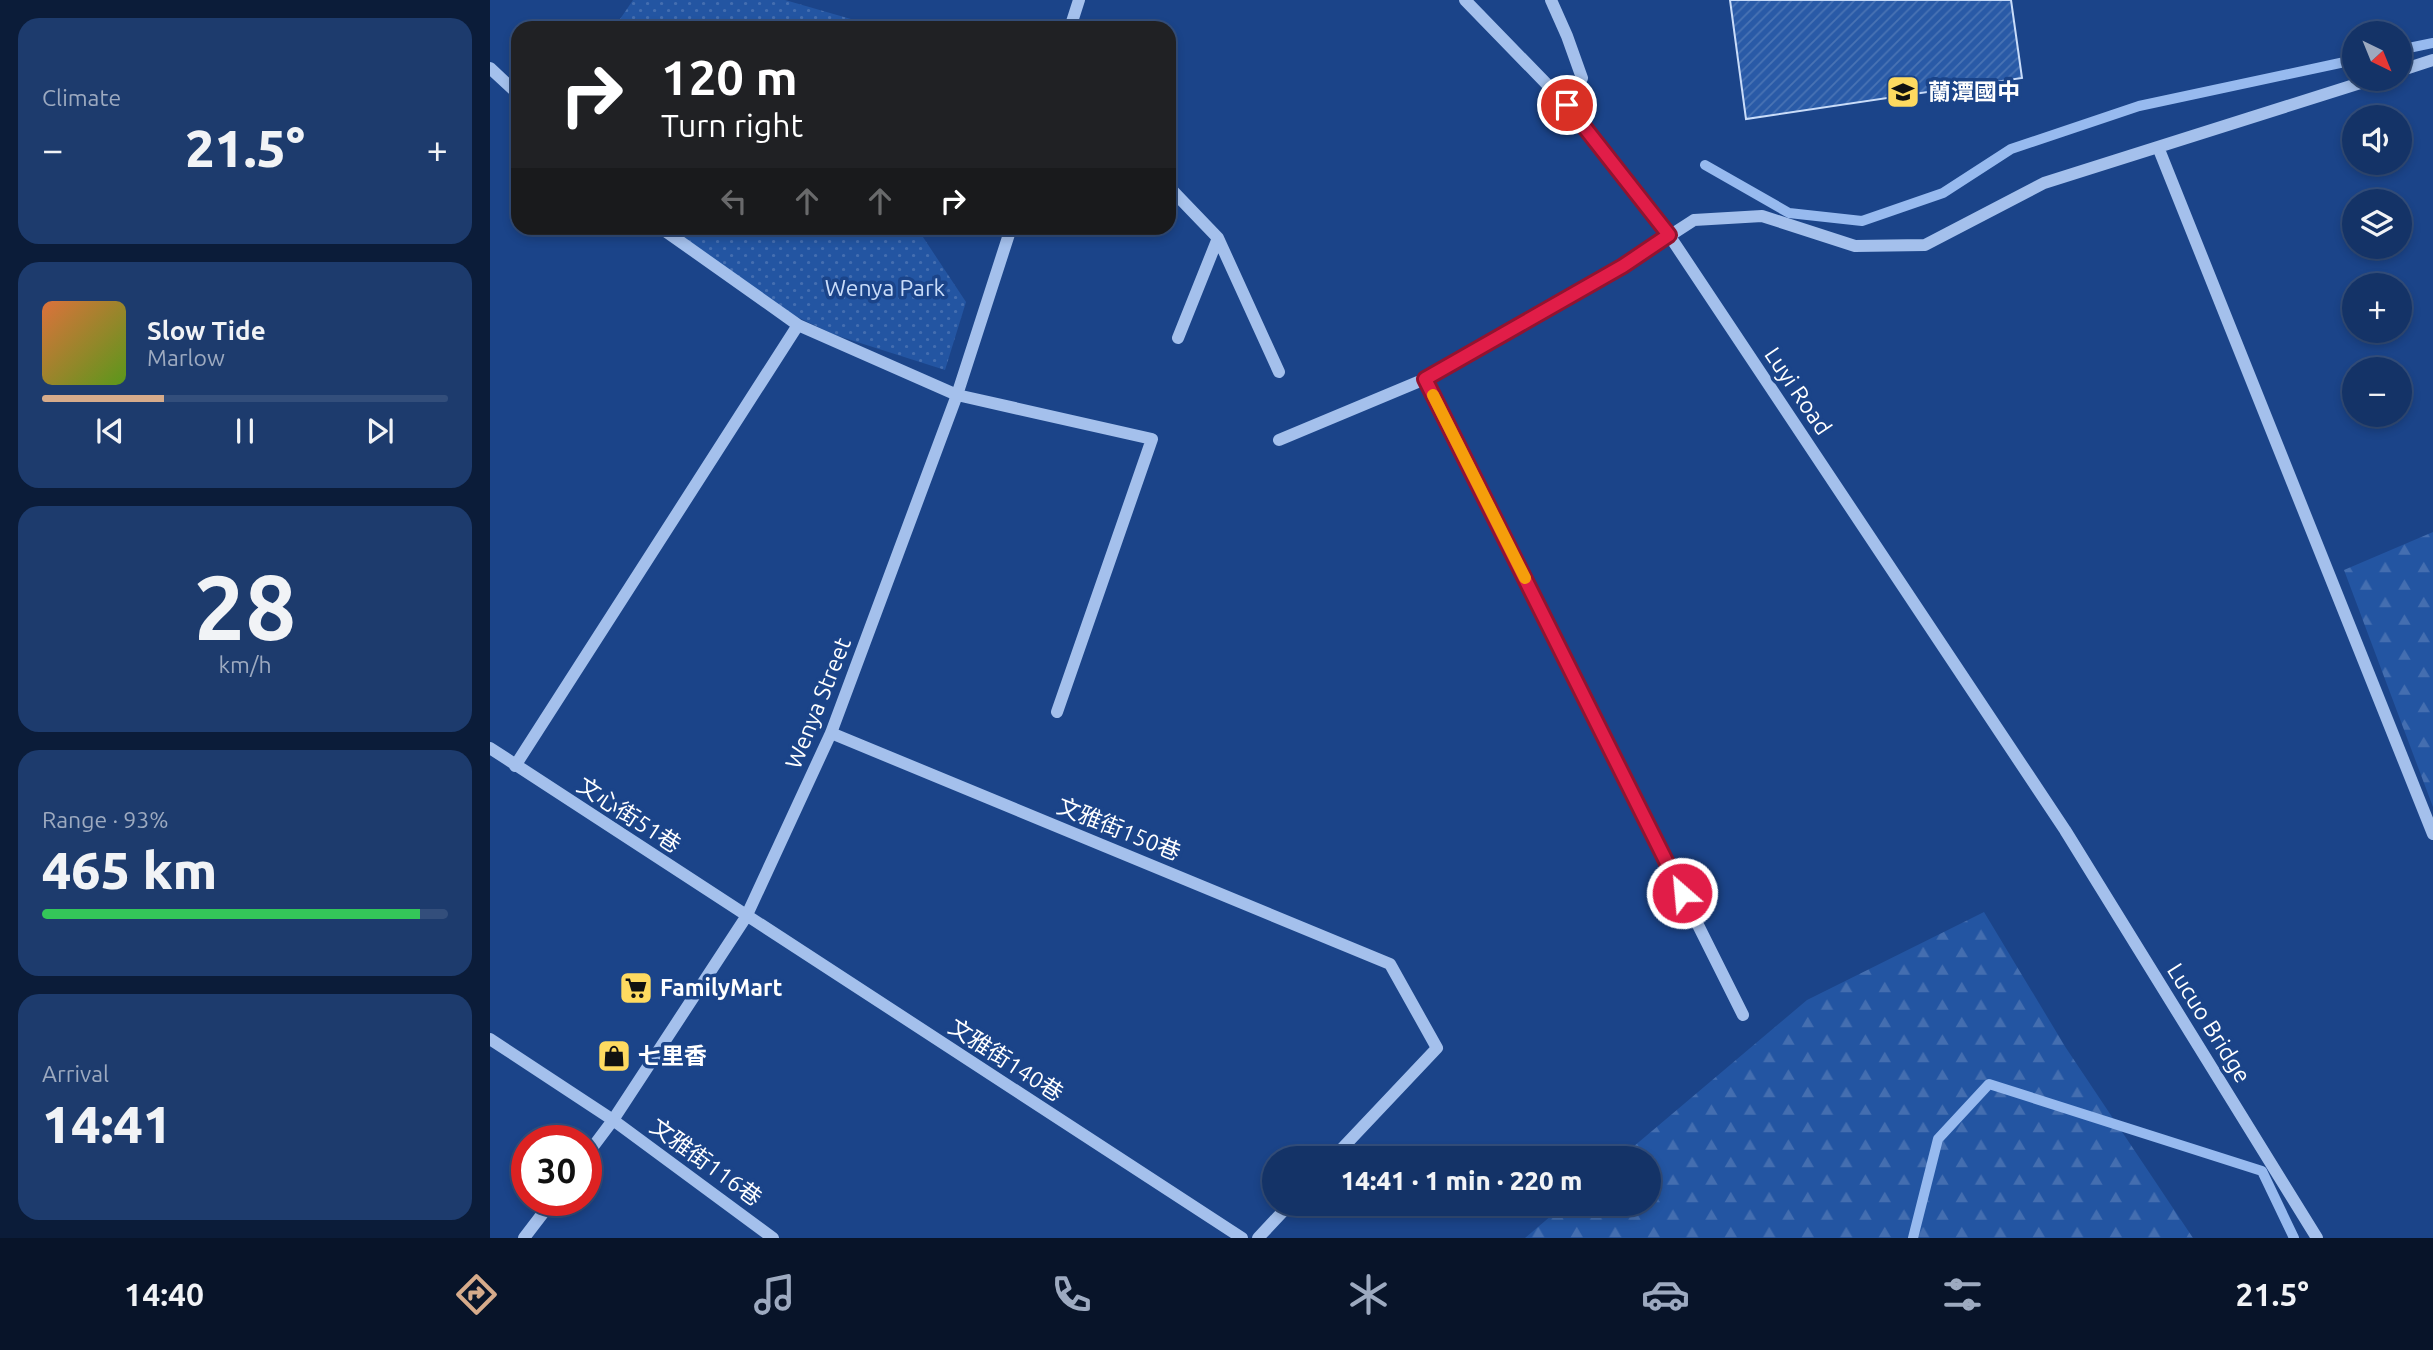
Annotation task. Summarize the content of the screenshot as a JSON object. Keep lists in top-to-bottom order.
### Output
{
  "streets": {
    "street": [
      "Luyi Road",
      "Wenya Street",
      "文心街51巷",
      "文雅街150巷",
      "Lucuo Bridge",
      "文雅街140巷",
      "文雅街116巷"
    ]
  },
  "crossings": [
    ["Luyi Road", "Lucuo Bridge"],
    ["Wenya Street", "文心街51巷"],
    ["Wenya Street", "文雅街150巷"],
    ["Wenya Street", "文雅街140巷"],
    ["Wenya Street", "文雅街116巷"],
    ["文心街51巷", "文雅街140巷"]
  ],
  "parks": ["Wenya Park"],
  "places": {
    "school or university": ["蘭潭國中"],
    "supermarket": ["FamilyMart"],
    "shop": ["七里香"]
  },
  "north": "bottom right",
  "page": {
    "tile": [
      "Climate",
      ["28", "km/h"],
      ["Range · 93%", "465 km"],
      ["Arrival", "14:41"]
    ],
    "map_buttons": ["+", "−"],
    "turn": ["120 m", "Turn right"],
    "heat": ["−", "21.5°", "+"],
    "song": ["Slow Tide", "Marlow"],
    "limit": "30",
    "trip": "14:41 · 1 min · 220 m",
    "tabs": ["14:40", "21.5°"]
  }
}
